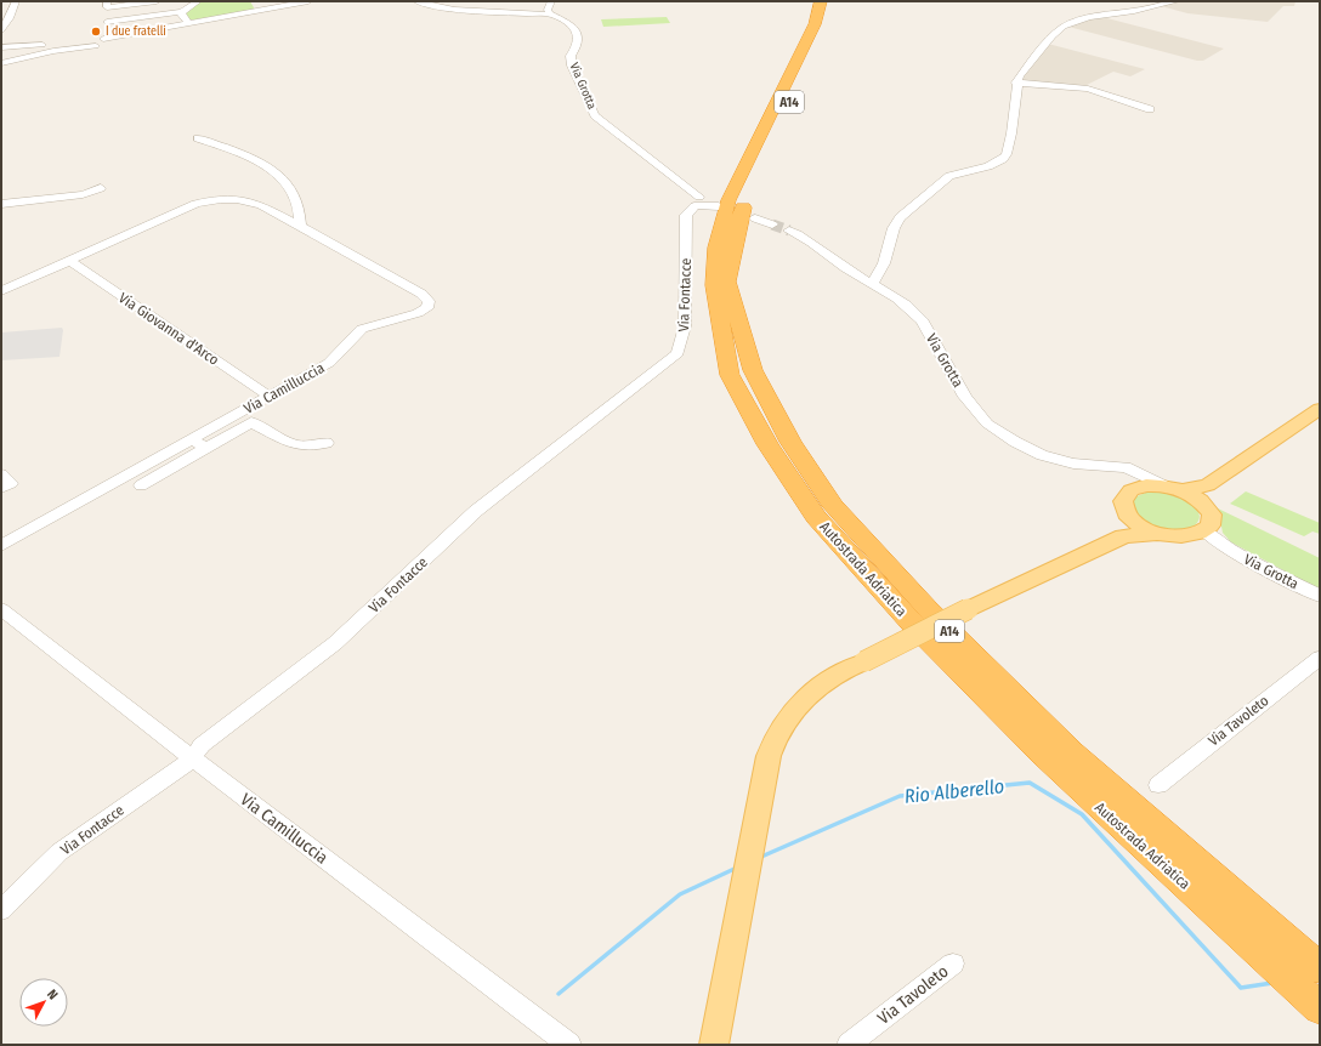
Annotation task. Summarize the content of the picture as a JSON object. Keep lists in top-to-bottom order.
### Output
{
  "streets": {
    "highway": ["A14", "Autostrada Adriatica"],
    "street": [
      "Via Grotta",
      "Via Fontacce",
      "Via Giovanna d'Arco",
      "Via Camilluccia",
      "Via Tavoleto"
    ]
  },
  "crossings": [
    ["Via Grotta", "Via Fontacce"],
    ["Via Fontacce", "Via Camilluccia"],
    ["Via Giovanna d'Arco", "Via Camilluccia"]
  ],
  "water": ["Rio Alberello"],
  "places": ["I due fratelli"],
  "north": "top right"
}
